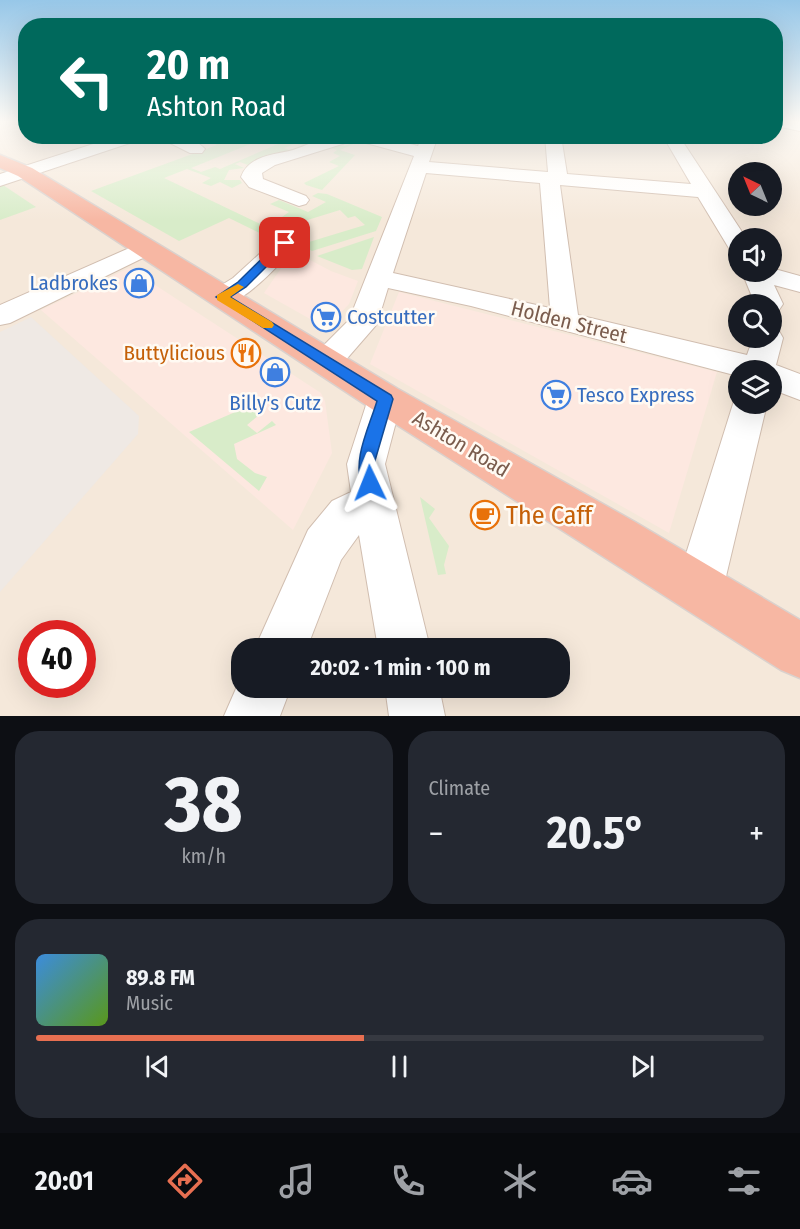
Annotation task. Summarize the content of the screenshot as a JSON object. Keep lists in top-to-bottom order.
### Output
{
  "streets": {
    "highway": ["Ashton Road"],
    "street": ["Holden Street"]
  },
  "places": {
    "shop": ["Ladbrokes", "Billy's Cutz"],
    "supermarket": ["Costcutter", "Tesco Express"],
    "restaurant": ["Buttylicious"],
    "cafe": ["The Caff"]
  },
  "north": "top left",
  "page": {
    "turn": ["20 m", "Ashton Road"],
    "limit": "40",
    "trip": "20:02 · 1 min · 100 m",
    "tile": [
      ["38", "km/h"],
      "Climate"
    ],
    "heat": ["−", "20.5°", "+"],
    "song": ["89.8 FM", "Music"],
    "tabs": "20:01"
  }
}
